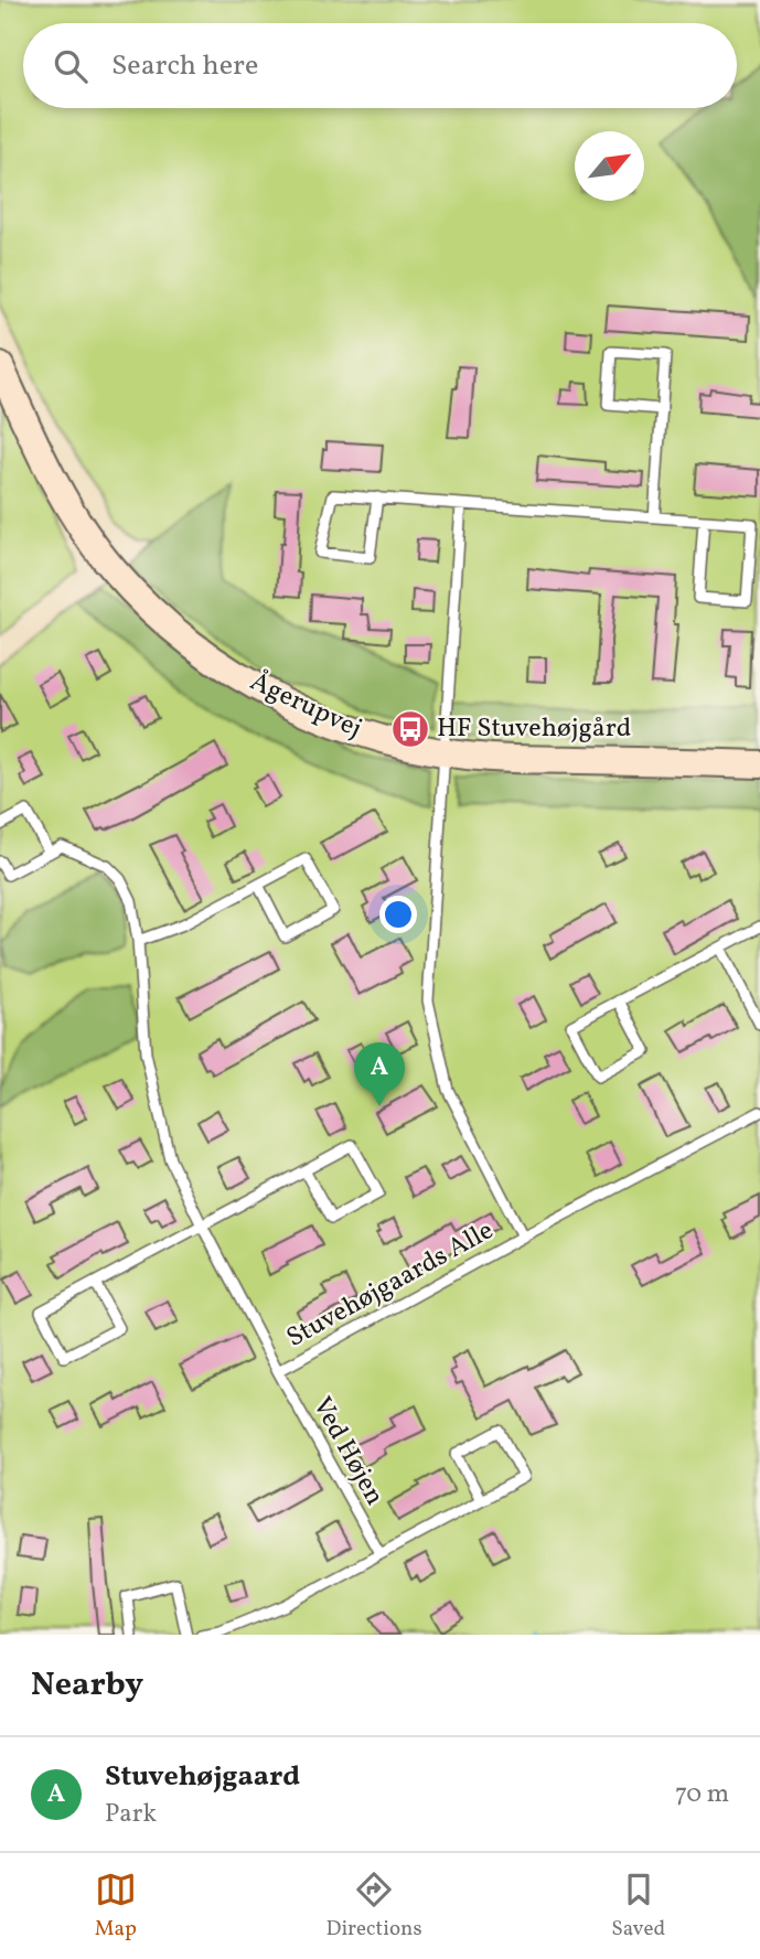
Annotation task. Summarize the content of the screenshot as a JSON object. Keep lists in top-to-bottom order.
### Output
{
  "streets": {
    "street": ["Ågerupvej"],
    "lane": ["Stuvehøjgaards Alle", "Ved Højen"]
  },
  "crossings": [
    ["Ågerupvej", "Stuvehøjgaards Alle"],
    ["Stuvehøjgaards Alle", "Ved Højen"]
  ],
  "places": {
    "bus stop": ["HF Stuvehøjgård"]
  },
  "north": "top right",
  "page": {
    "search": "Search here",
    "pins": "A",
    "heading": "Nearby",
    "list": [
      {
        "mark": "A",
        "name": "Stuvehøjgaard",
        "note": "Park",
        "value": "70 m"
      }
    ],
    "nav": ["Map", "Directions", "Saved"]
  }
}
